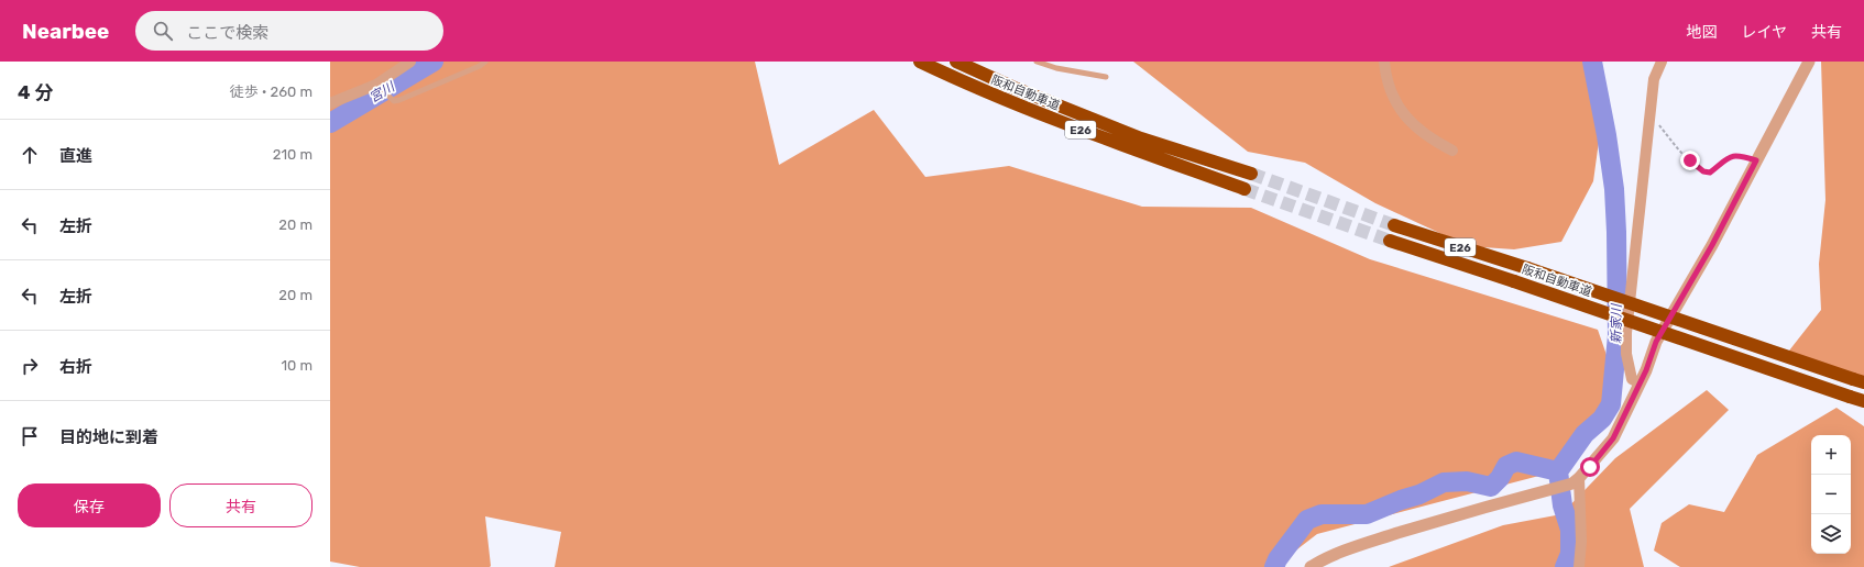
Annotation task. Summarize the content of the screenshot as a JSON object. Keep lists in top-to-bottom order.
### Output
{
  "streets": {
    "highway": ["阪和自動車道", "E26"]
  },
  "water": ["宮川", "新家川"],
  "page": {
    "header": "Nearbee",
    "search": "ここで検索",
    "nav": ["地図", "レイヤ", "共有"],
    "heading": ["4 分", "徒歩 · 260 m"],
    "list": [
      ["直進", "210 m"],
      ["左折", "20 m"],
      ["左折", "20 m"],
      ["右折", "10 m"],
      "目的地に到着"
    ],
    "map_buttons": ["+", "−"],
    "buttons": ["保存", "共有"]
  }
}
